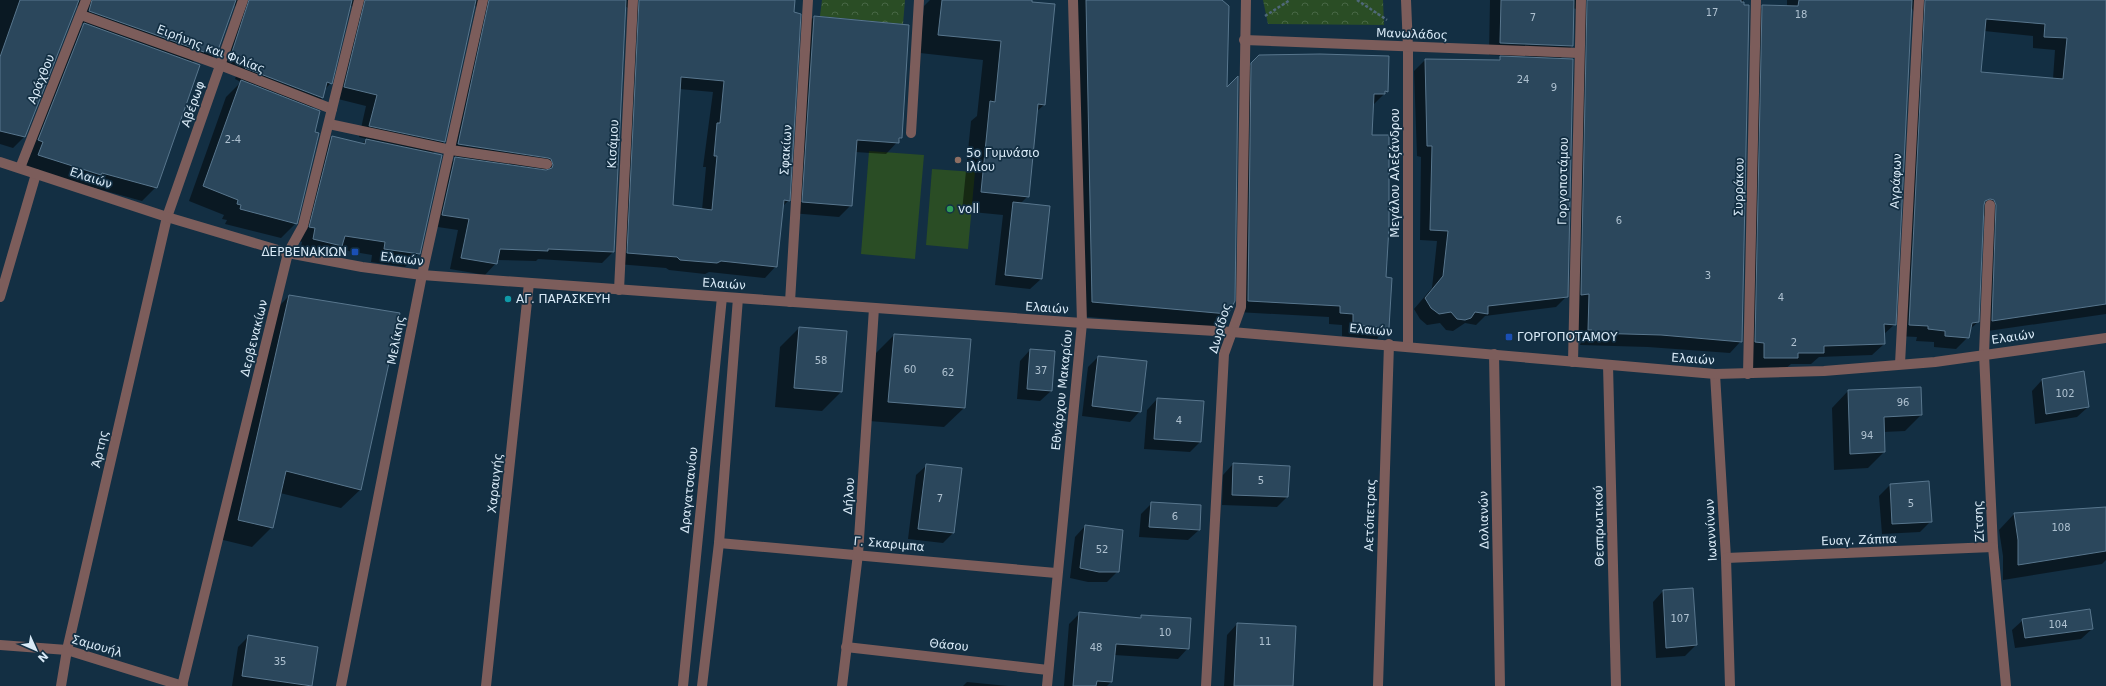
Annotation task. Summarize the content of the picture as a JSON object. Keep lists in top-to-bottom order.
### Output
{
  "streets": {
    "street": [
      "Μανωλάδος",
      "Ειρήνης και Φιλίας",
      "Αράχθου",
      "Αβέρωφ",
      "Κισάμου",
      "Σφακίων",
      "Μεγάλου Αλεξάνδρου",
      "Ελαιών",
      "Γοργοποτάμου",
      "Αγράφων",
      "Συρράκου",
      "Δωρίδος",
      "Δερβενακίων",
      "Μελίκης",
      "Εθνάρχου Μακαρίου",
      "Άρτης",
      "Χαραυγής",
      "Δραγατσανίου",
      "Δήλου",
      "Αετόπετρας",
      "Δολιανών",
      "Ζίτσης",
      "Θεσπρωτικού",
      "Ιωαννίνων",
      "Ευαγ. Ζάππα",
      "Γ. Σκαριμπα",
      "Θάσου",
      "Σαμουήλ"
    ]
  },
  "crossings": [
    ["Μανωλάδος", "Μεγάλου Αλεξάνδρου"],
    ["Μανωλάδος", "Γοργοποτάμου"],
    ["Μανωλάδος", "Δωρίδος"],
    ["Ειρήνης και Φιλίας", "Αράχθου"],
    ["Ειρήνης και Φιλίας", "Αβέρωφ"],
    ["Ειρήνης και Φιλίας", "Δερβενακίων"],
    ["Αράχθου", "Ελαιών"],
    ["Αβέρωφ", "Ελαιών"],
    ["Αβέρωφ", "Άρτης"],
    ["Κισάμου", "Ελαιών"],
    ["Σφακίων", "Ελαιών"],
    ["Μεγάλου Αλεξάνδρου", "Ελαιών"],
    ["Ελαιών", "Γοργοποτάμου"],
    ["Ελαιών", "Αγράφων"],
    ["Ελαιών", "Συρράκου"],
    ["Ελαιών", "Δωρίδος"],
    ["Ελαιών", "Δερβενακίων"],
    ["Ελαιών", "Μελίκης"],
    ["Ελαιών", "Εθνάρχου Μακαρίου"],
    ["Ελαιών", "Άρτης"],
    ["Ελαιών", "Χαραυγής"],
    ["Ελαιών", "Δραγατσανίου"],
    ["Ελαιών", "Δήλου"],
    ["Ελαιών", "Αετόπετρας"],
    ["Ελαιών", "Δολιανών"],
    ["Ελαιών", "Ζίτσης"],
    ["Ελαιών", "Θεσπρωτικού"],
    ["Ελαιών", "Ιωαννίνων"],
    ["Δερβενακίων", "Σαμουήλ"],
    ["Εθνάρχου Μακαρίου", "Γ. Σκαριμπα"],
    ["Εθνάρχου Μακαρίου", "Θάσου"],
    ["Άρτης", "Σαμουήλ"],
    ["Δήλου", "Γ. Σκαριμπα"],
    ["Δήλου", "Θάσου"],
    ["Ζίτσης", "Ευαγ. Ζάππα"],
    ["Ιωαννίνων", "Ευαγ. Ζάππα"]
  ],
  "places": {
    "other": ["5ο Γυμνάσιο Ιλίου", "voll", "ΑΓ. ΠΑΡΑΣΚΕΥΗ"],
    "transit": ["ΔΕΡΒΕΝΑΚΙΩΝ", "ΓΟΡΓΟΠΟΤΑΜΟΥ"]
  },
  "house_numbers": [
    "17",
    "18",
    "7",
    "24",
    "9",
    "2-4",
    "6",
    "3",
    "4",
    "2",
    "58",
    "60",
    "37",
    "62",
    "102",
    "96",
    "4",
    "94",
    "5",
    "7",
    "5",
    "6",
    "108",
    "52",
    "107",
    "104",
    "10",
    "11",
    "48",
    "35"
  ],
  "north": "bottom right"
}
